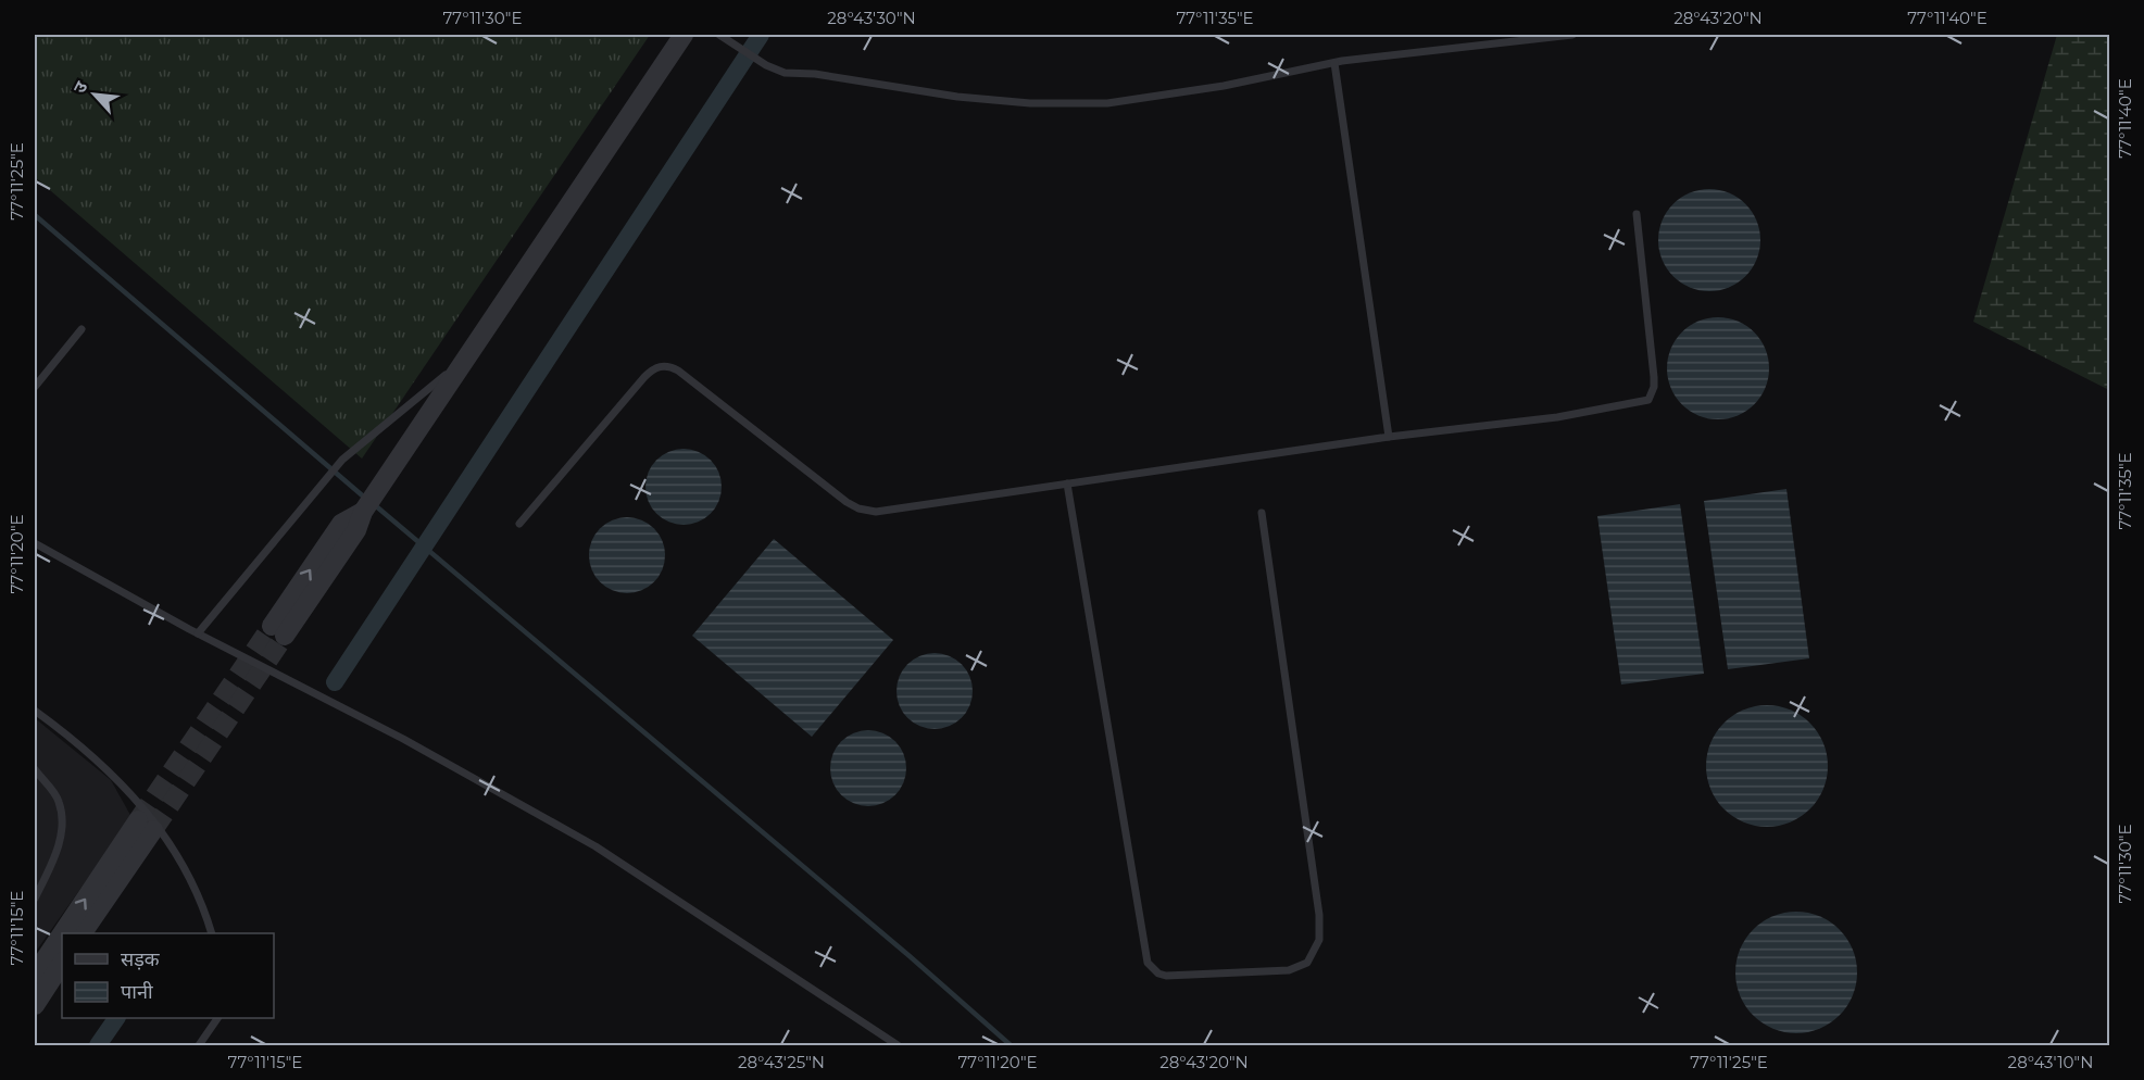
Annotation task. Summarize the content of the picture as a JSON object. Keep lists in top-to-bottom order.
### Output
{
  "legend": ["सड़क", "पानी"],
  "north": "top left",
  "coordinates": [
    "77°11'30\"E",
    "28°43'30\"N",
    "77°11'35\"E",
    "28°43'20\"N",
    "77°11'40\"E",
    "77°11'25\"E",
    "77°11'20\"E",
    "77°11'15\"E",
    "28°43'25\"N",
    "28°43'10\"N"
  ]
}
